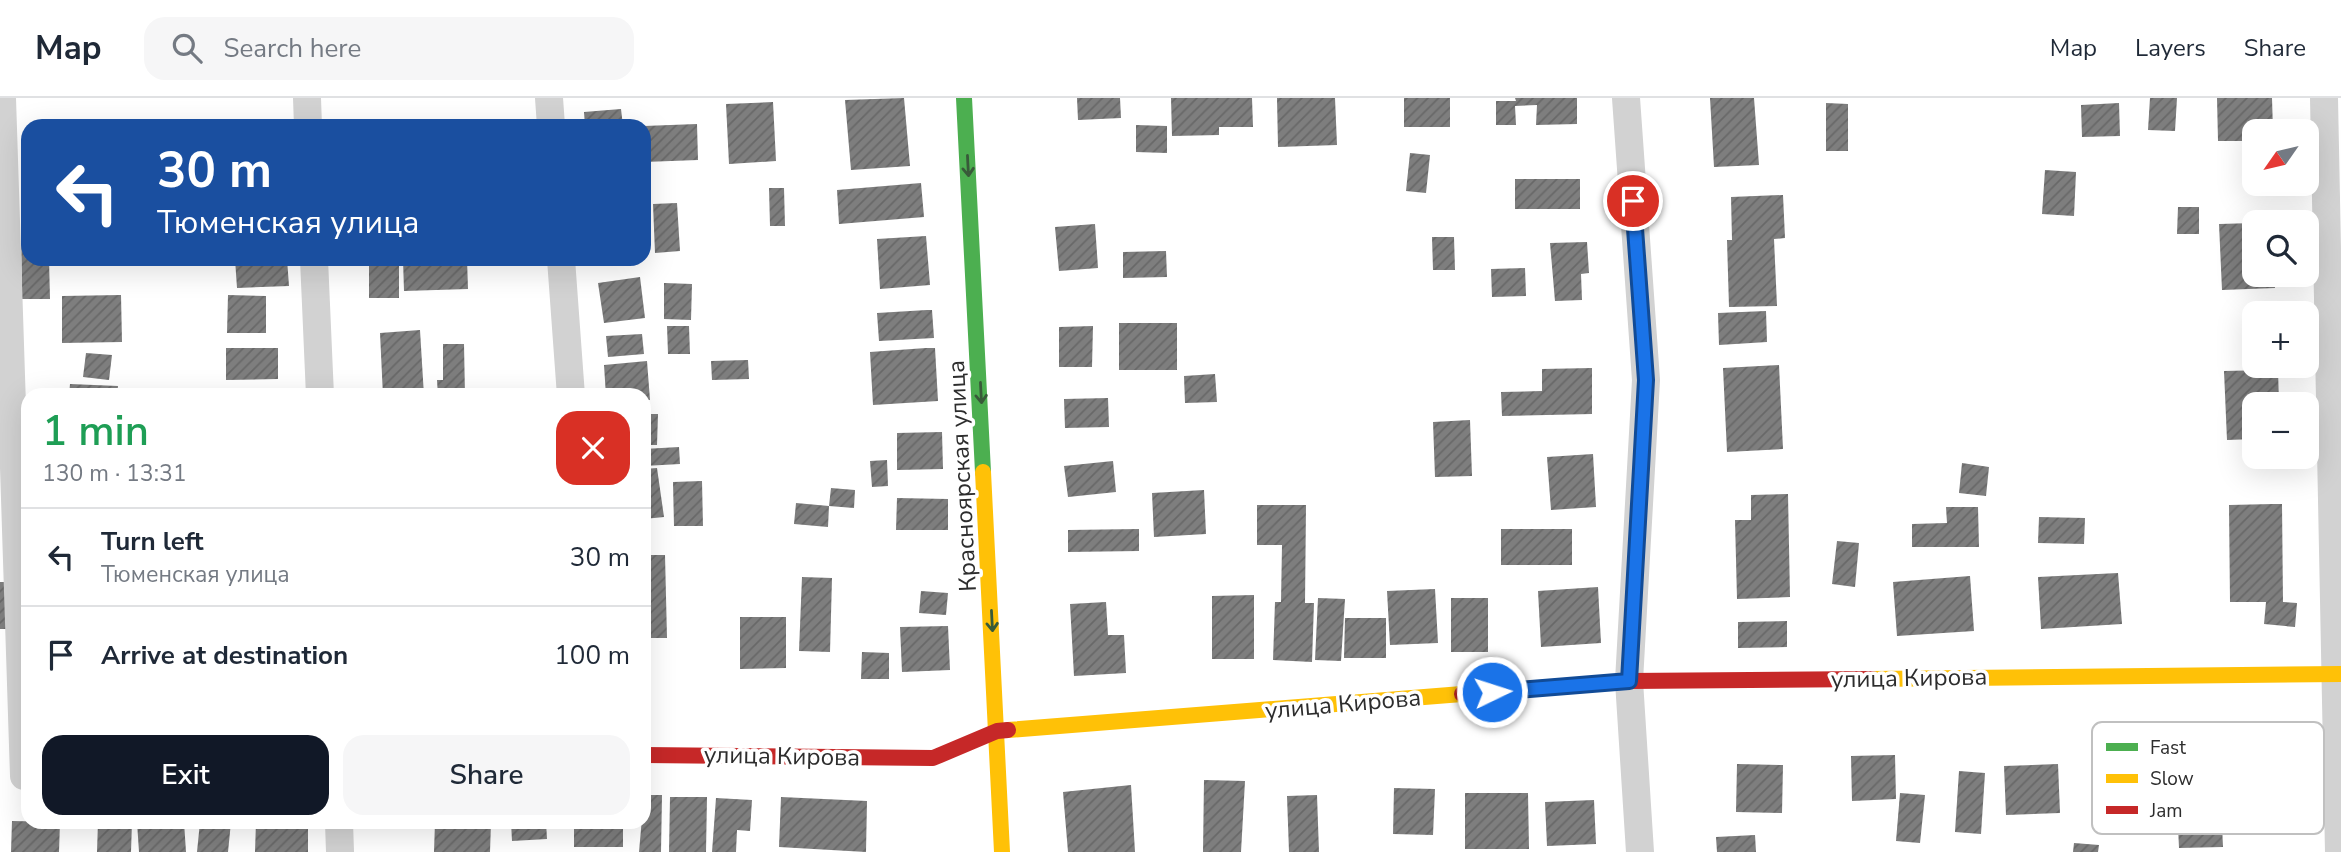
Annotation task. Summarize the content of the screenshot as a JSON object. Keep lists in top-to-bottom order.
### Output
{
  "streets": {
    "street": ["Красноярская улица", "улица Кирова"]
  },
  "crossings": [
    ["Красноярская улица", "улица Кирова"]
  ],
  "one_way": ["Красноярская улица"],
  "legend": ["Fast", "Slow", "Jam"],
  "north": "bottom left",
  "page": {
    "header": "Map",
    "search": "Search here",
    "nav": ["Map", "Layers", "Share"],
    "map_buttons": ["+", "−"],
    "turn": ["30 m", "Тюменская улица"],
    "heading": ["1 min", "130 m · 13:31"],
    "list": [
      {
        "name": "Turn left",
        "note": "Тюменская улица",
        "value": "30 m"
      },
      {
        "name": "Arrive at destination",
        "value": "100 m"
      }
    ],
    "buttons": ["Exit", "Share"]
  }
}
